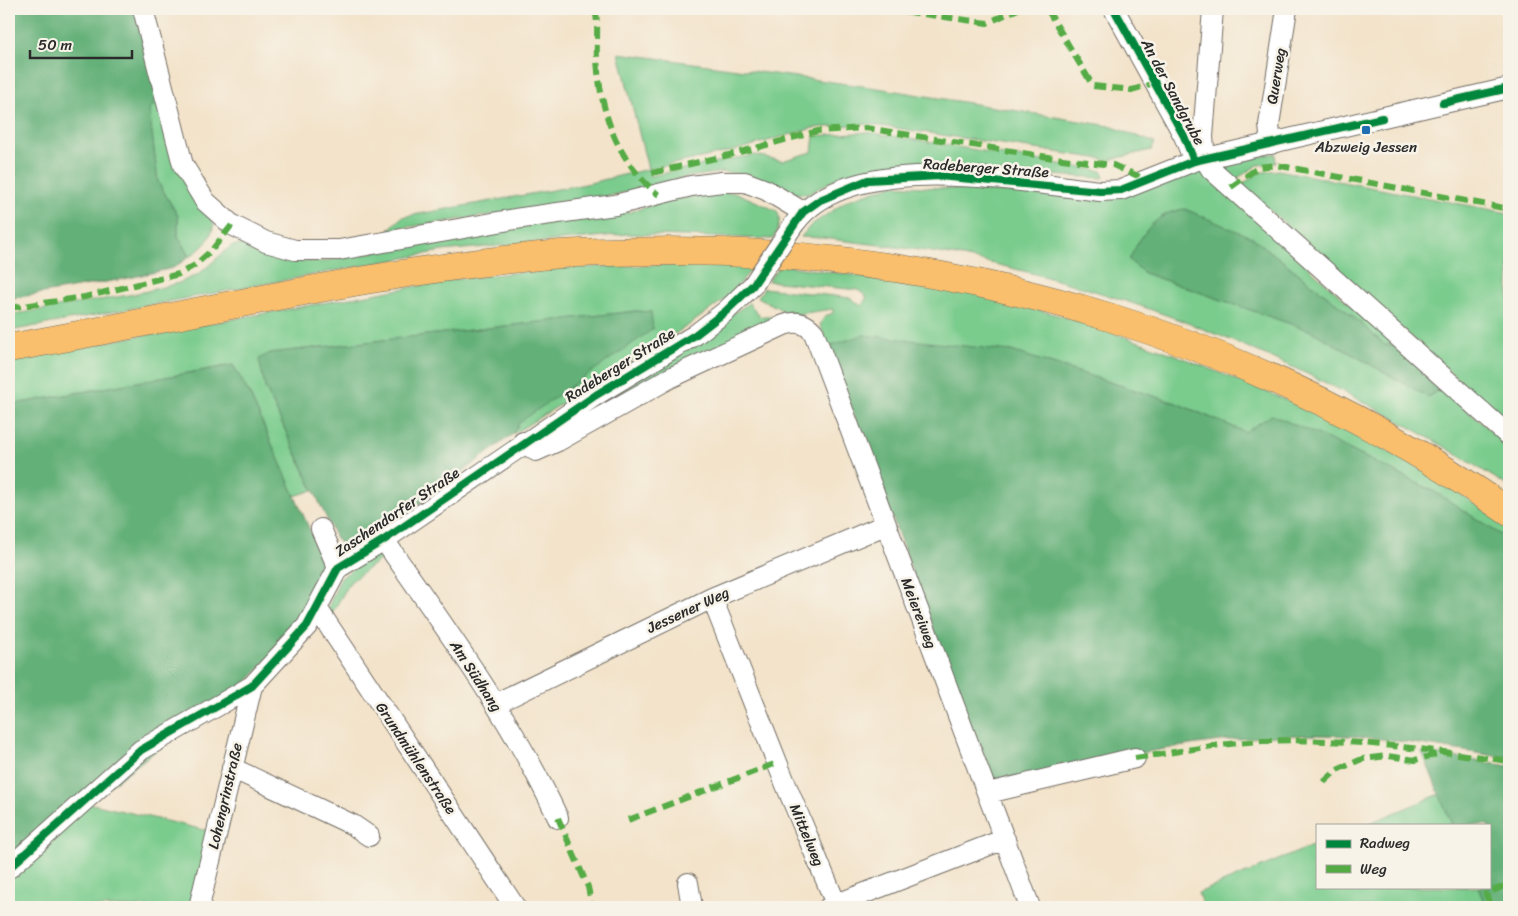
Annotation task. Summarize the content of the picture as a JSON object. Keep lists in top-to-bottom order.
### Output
{
  "streets": {
    "street": [
      "Querweg",
      "An der Sandgrube",
      "Radeberger Straße",
      "Zaschendorfer Straße",
      "Jessener Weg",
      "Meiereiweg",
      "Am Südhang",
      "Grundmühlenstraße",
      "Lohengrinstraße",
      "Mittelweg"
    ]
  },
  "crossings": [
    ["Querweg", "Radeberger Straße"],
    ["An der Sandgrube", "Radeberger Straße"],
    ["Radeberger Straße", "Zaschendorfer Straße"],
    ["Radeberger Straße", "Meiereiweg"],
    ["Zaschendorfer Straße", "Meiereiweg"],
    ["Zaschendorfer Straße", "Am Südhang"],
    ["Zaschendorfer Straße", "Grundmühlenstraße"],
    ["Zaschendorfer Straße", "Lohengrinstraße"],
    ["Jessener Weg", "Meiereiweg"],
    ["Jessener Weg", "Am Südhang"],
    ["Jessener Weg", "Mittelweg"],
    ["Meiereiweg", "Mittelweg"]
  ],
  "places": {
    "transit": ["Abzweig Jessen"]
  },
  "legend": ["Radweg", "Weg"],
  "scale_bar": "50 m"
}
